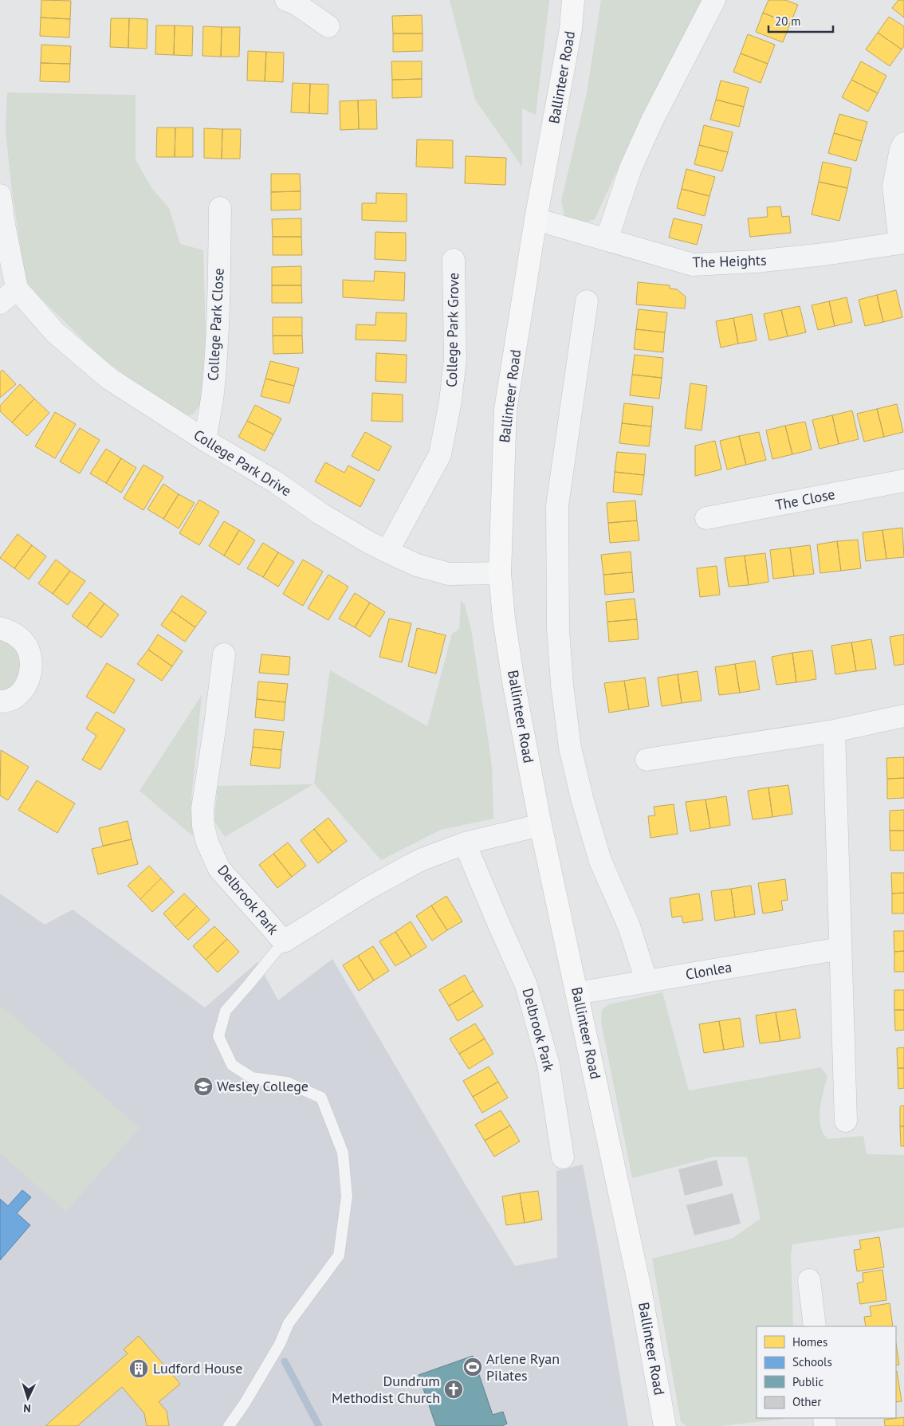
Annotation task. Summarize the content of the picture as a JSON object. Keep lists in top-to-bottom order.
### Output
{
  "streets": {
    "main road": ["Ballinteer Road"],
    "street": [
      "The Heights",
      "College Park Close",
      "College Park Grove",
      "College Park Drive",
      "The Close",
      "Delbrook Park",
      "Clonlea"
    ]
  },
  "crossings": [
    ["Ballinteer Road", "The Heights"],
    ["Ballinteer Road", "College Park Drive"],
    ["Ballinteer Road", "Delbrook Park"],
    ["Ballinteer Road", "Clonlea"],
    ["College Park Close", "College Park Drive"],
    ["College Park Grove", "College Park Drive"]
  ],
  "places": {
    "school or university": ["Wesley College"],
    "sports": ["Arlene Ryan Pilates"],
    "building": ["Ludford House"],
    "church": ["Dundrum Methodist Church"]
  },
  "legend": [
    "Homes",
    "Schools",
    "Public",
    "Other"
  ],
  "scale_bar": "20 m",
  "north": "bottom"
}
